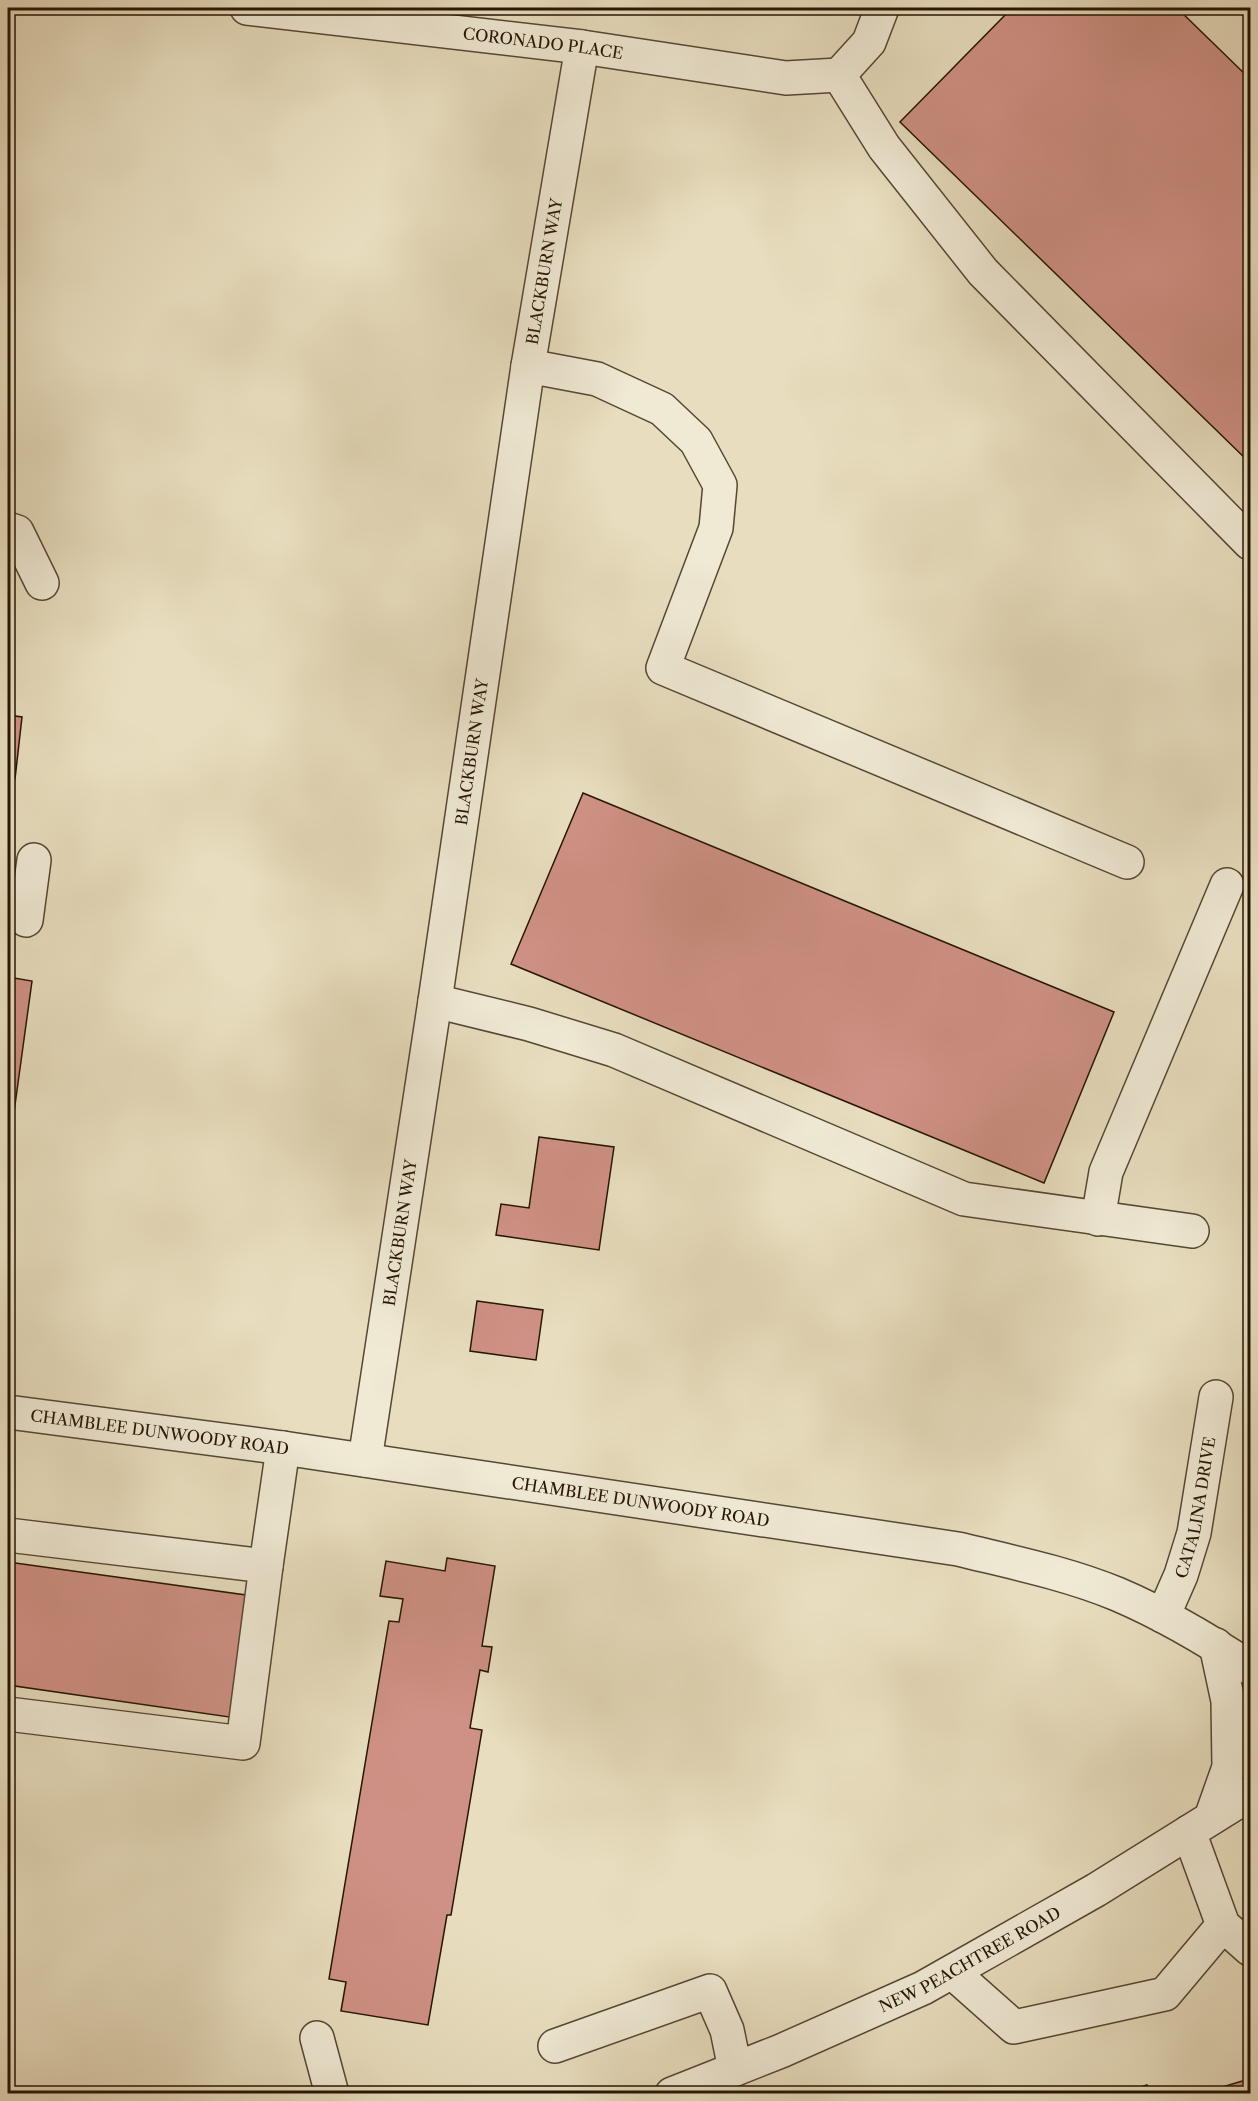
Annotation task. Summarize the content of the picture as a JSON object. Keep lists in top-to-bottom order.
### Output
{
  "streets": {
    "street": [
      "CORONADO PLACE",
      "BLACKBURN WAY",
      "CHAMBLEE DUNWOODY ROAD",
      "CATALINA DRIVE",
      "NEW PEACHTREE ROAD"
    ]
  },
  "crossings": [
    ["CORONADO PLACE", "BLACKBURN WAY"],
    ["BLACKBURN WAY", "CHAMBLEE DUNWOODY ROAD"],
    ["CHAMBLEE DUNWOODY ROAD", "CATALINA DRIVE"]
  ]
}
